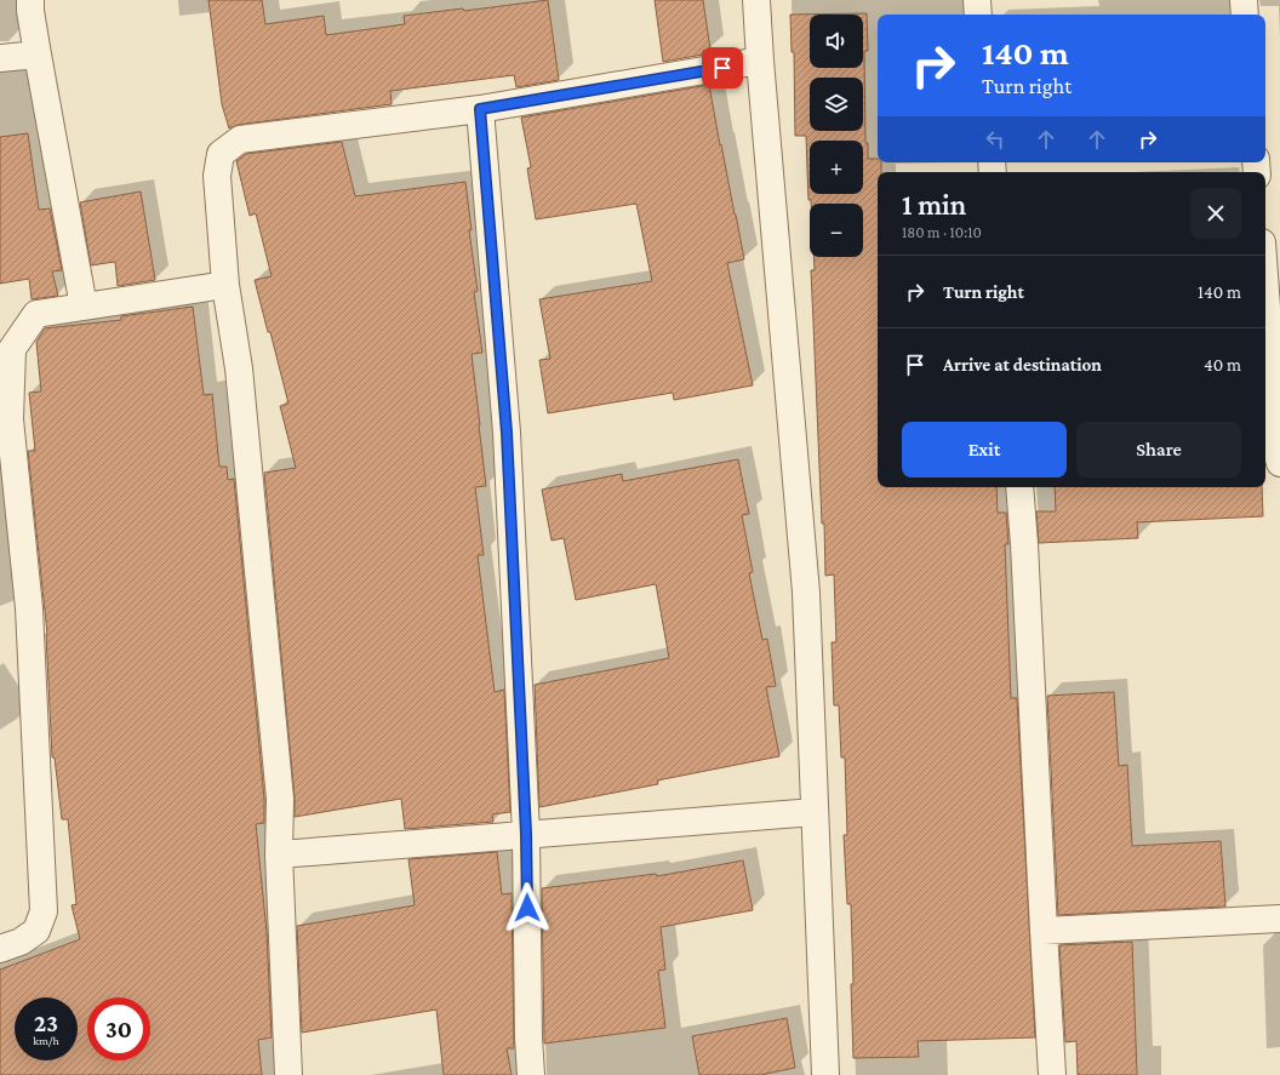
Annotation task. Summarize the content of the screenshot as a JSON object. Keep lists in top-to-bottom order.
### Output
{
  "page": {
    "map_buttons": ["+", "−"],
    "turn": ["140 m", "Turn right"],
    "heading": ["1 min", "180 m · 10:10"],
    "list": [
      {
        "name": "Turn right",
        "value": "140 m"
      },
      {
        "name": "Arrive at destination",
        "value": "40 m"
      }
    ],
    "buttons": ["Exit", "Share"],
    "speed": "23 km/h",
    "limit": "30"
  }
}
